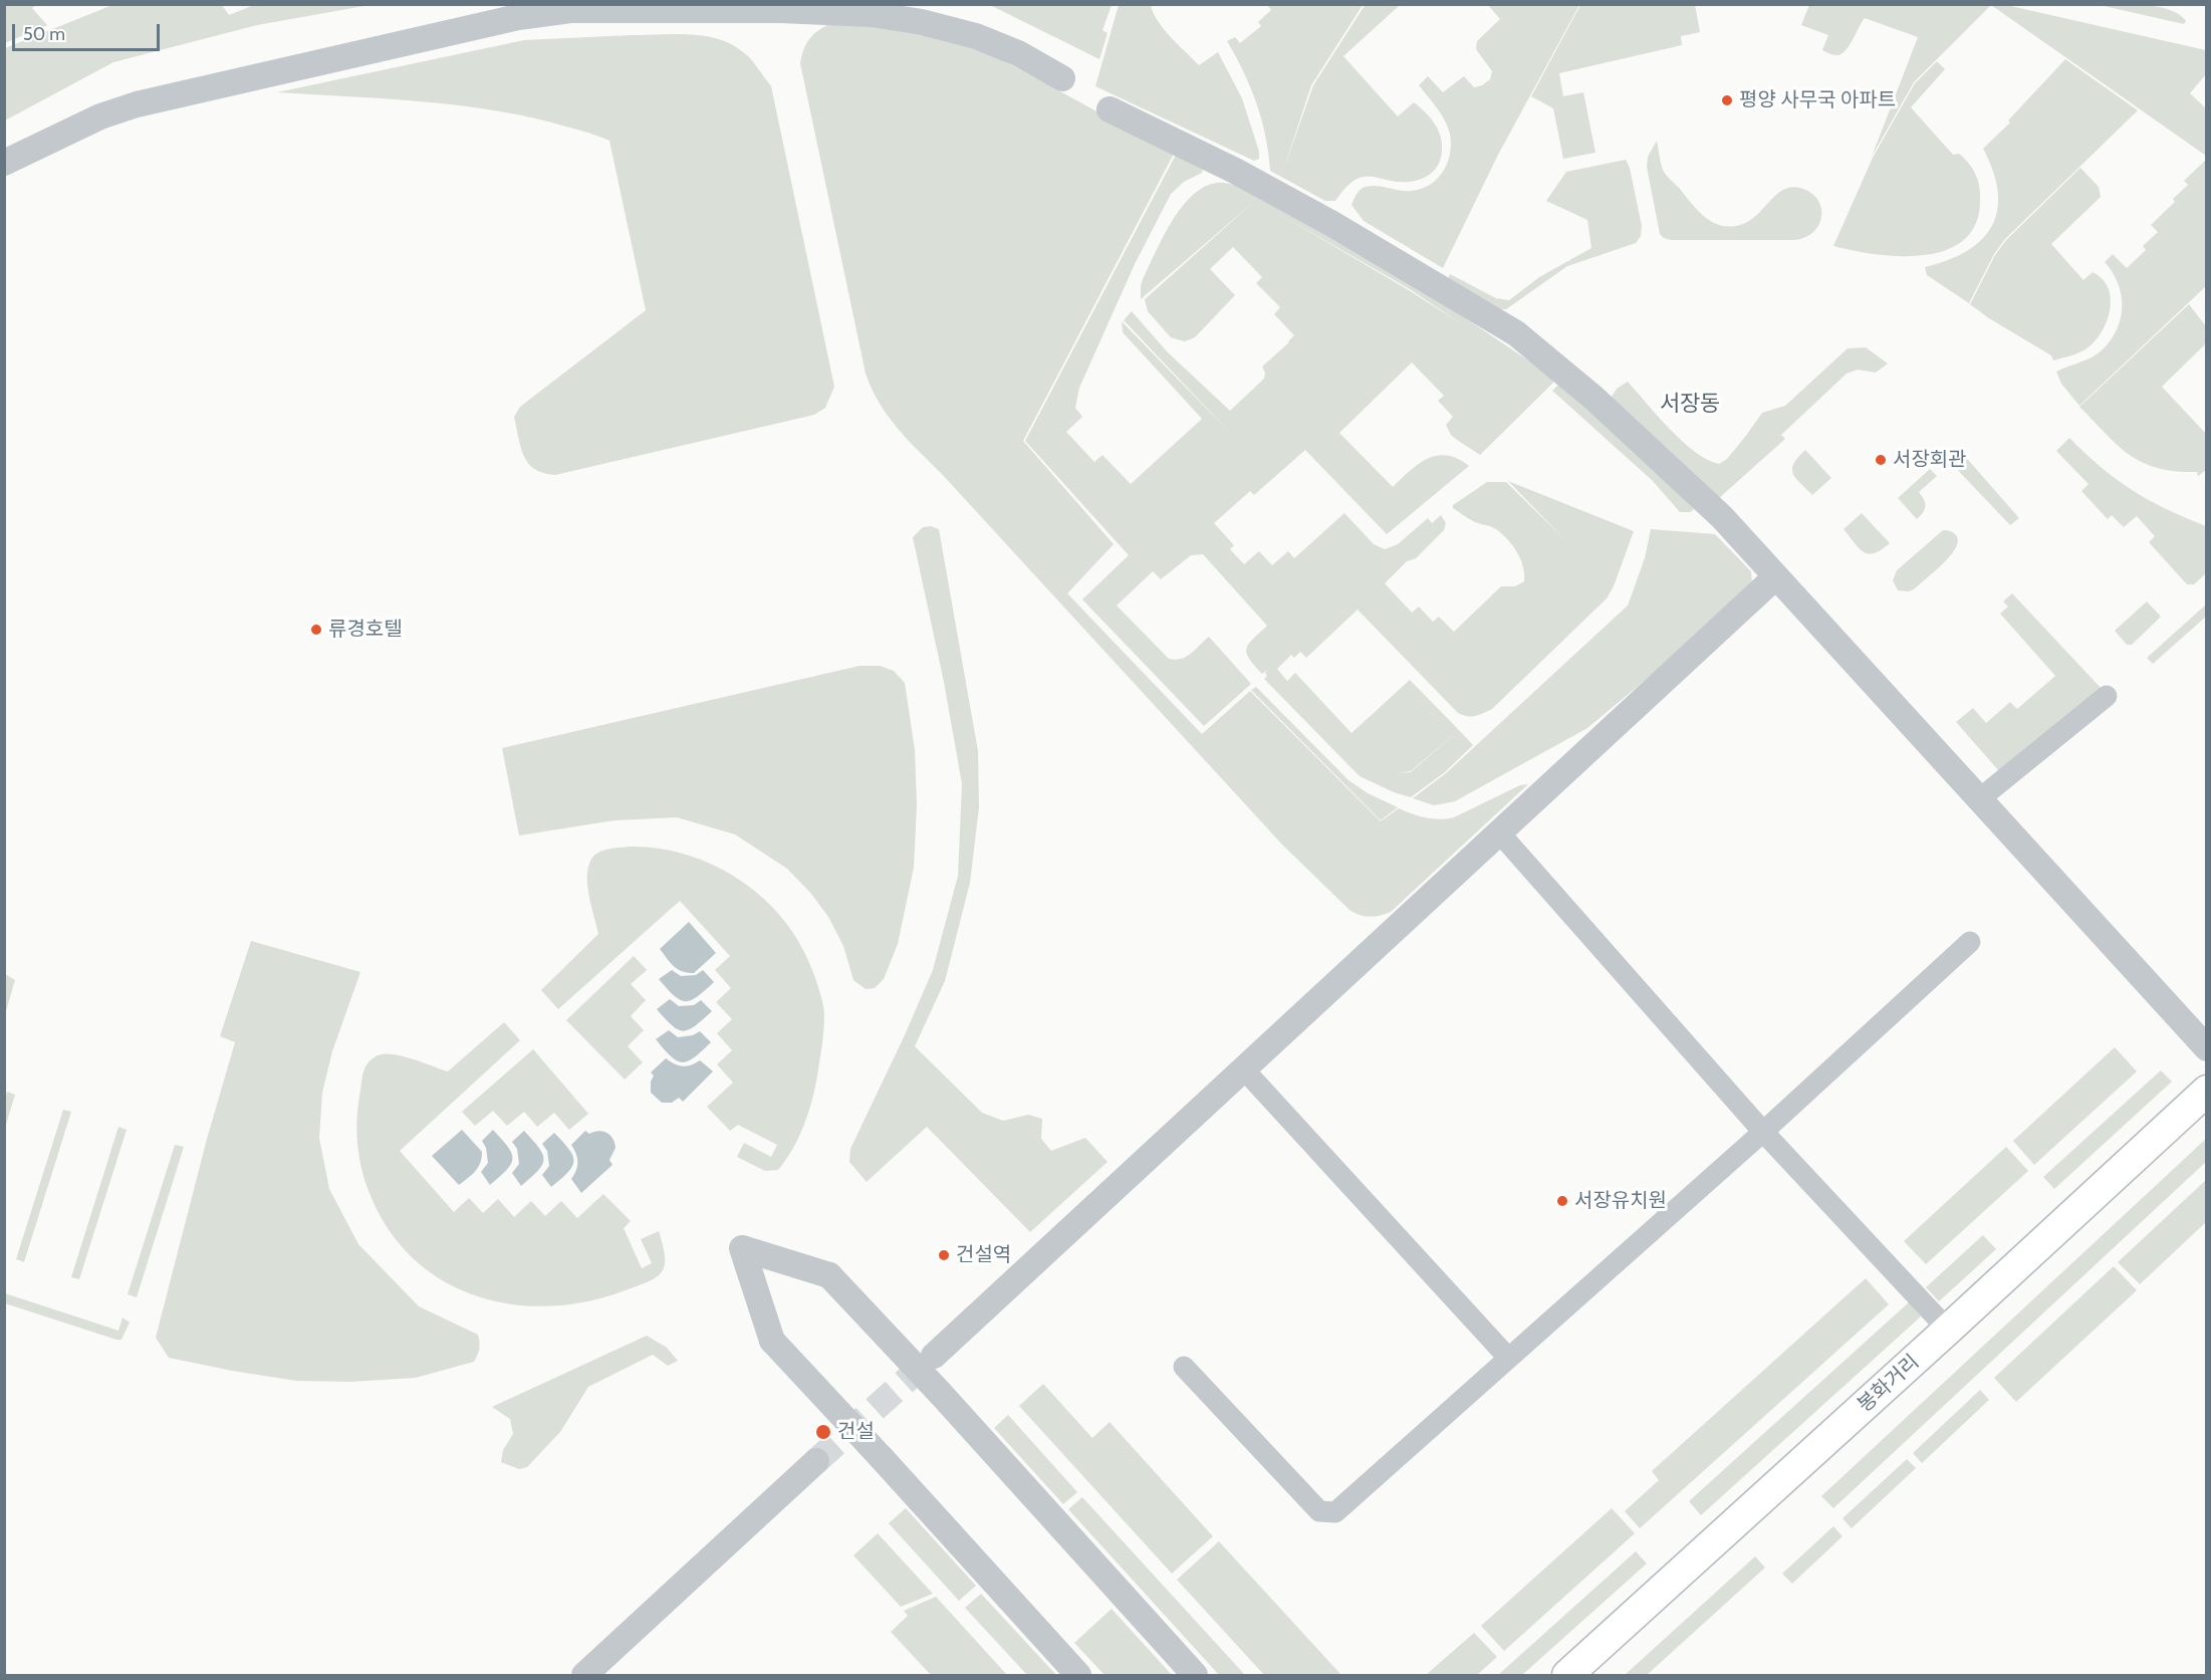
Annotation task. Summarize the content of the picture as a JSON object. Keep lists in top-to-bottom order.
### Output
{
  "streets": {
    "main road": ["봉화거리"]
  },
  "districts": ["서장동"],
  "places": [
    "평양 사무국 아파트",
    "서장회관",
    "류경호텔",
    "서장유치원",
    "건설역",
    "건설"
  ],
  "scale_bar": "50 m"
}
